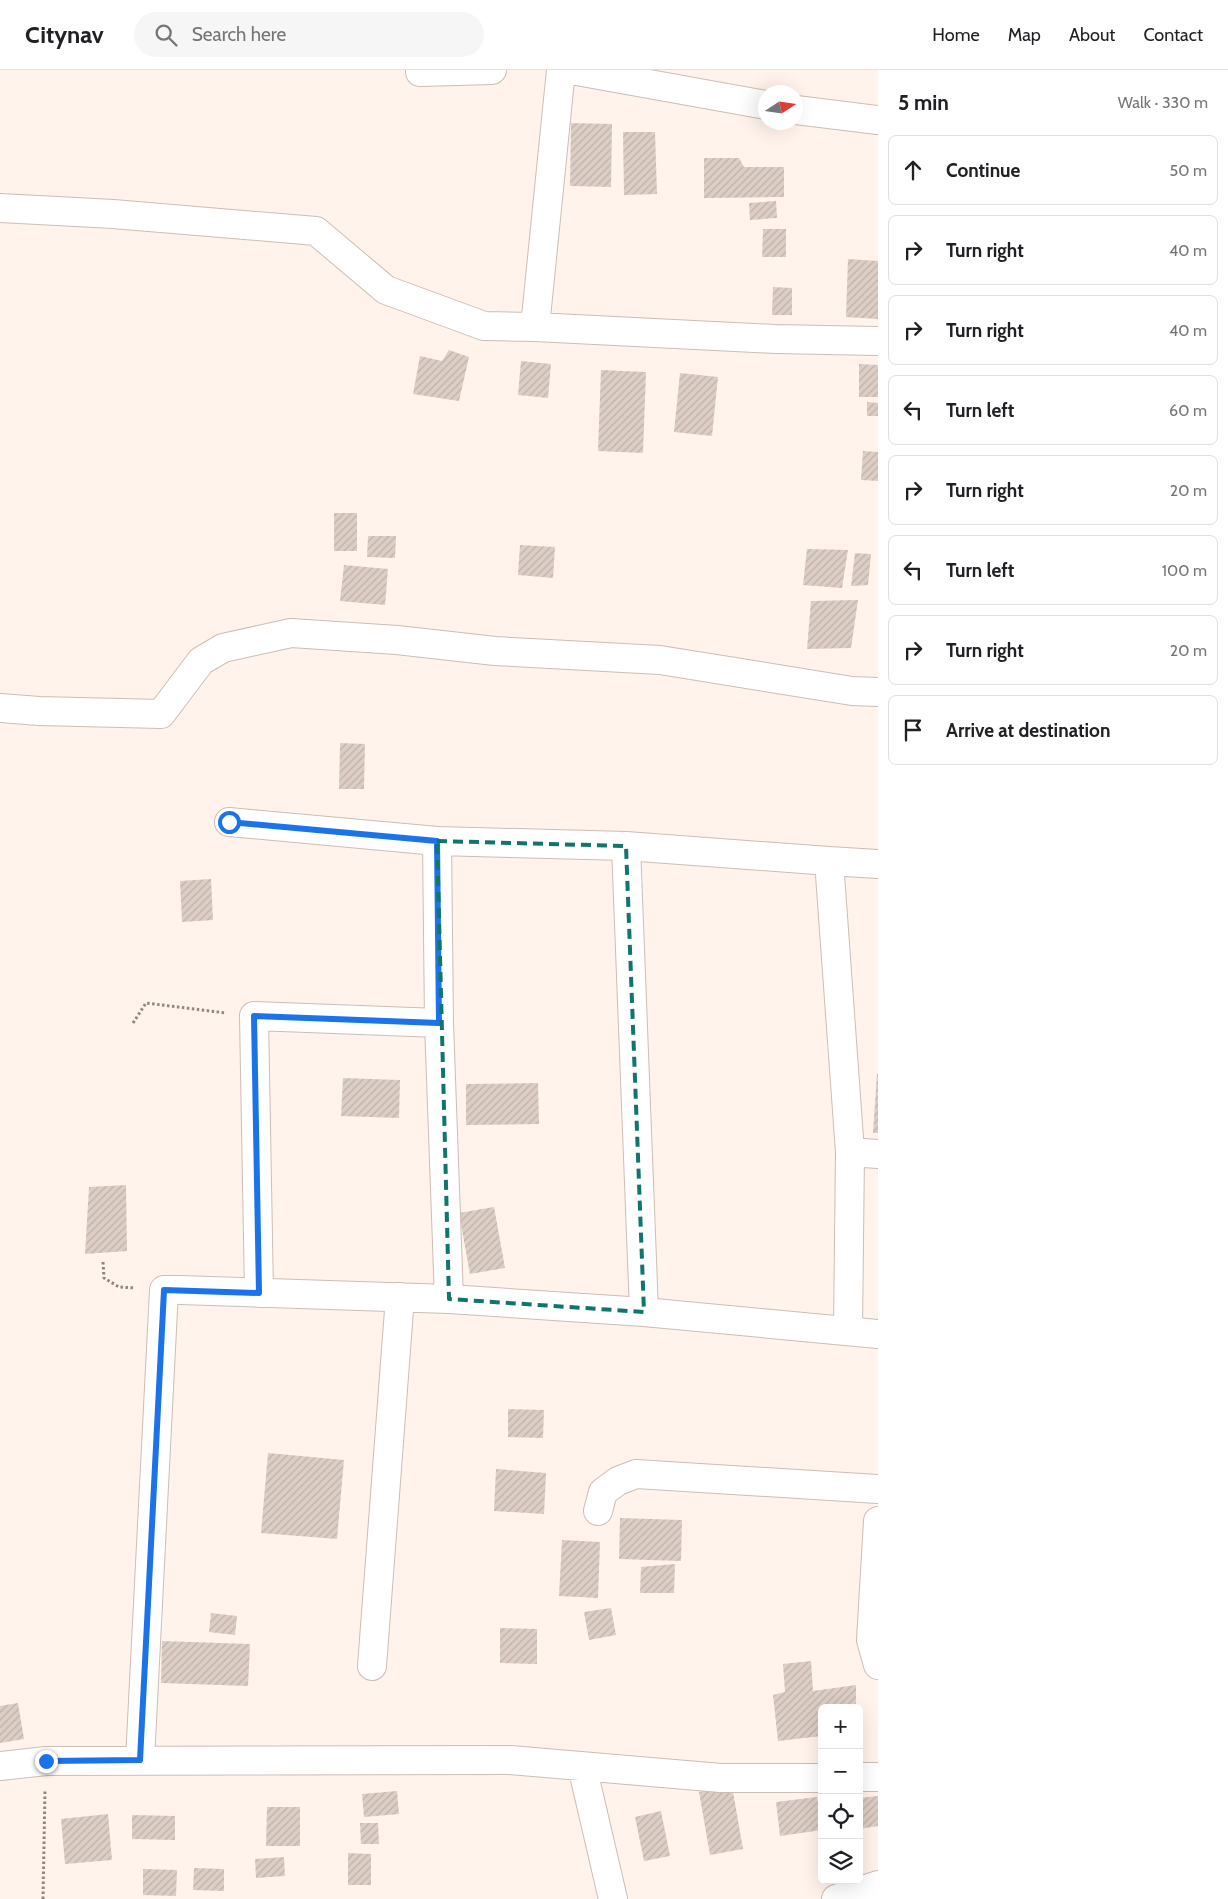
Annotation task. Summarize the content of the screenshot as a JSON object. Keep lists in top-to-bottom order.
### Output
{
  "north": "right",
  "page": {
    "header": "Citynav",
    "search": "Search here",
    "nav": [
      "Home",
      "Map",
      "About",
      "Contact"
    ],
    "heading": ["5 min", "Walk · 330 m"],
    "list": [
      ["Continue", "50 m"],
      ["Turn right", "40 m"],
      ["Turn right", "40 m"],
      ["Turn left", "60 m"],
      ["Turn right", "20 m"],
      ["Turn left", "100 m"],
      ["Turn right", "20 m"],
      "Arrive at destination"
    ],
    "map_buttons": ["+", "−"]
  }
}
